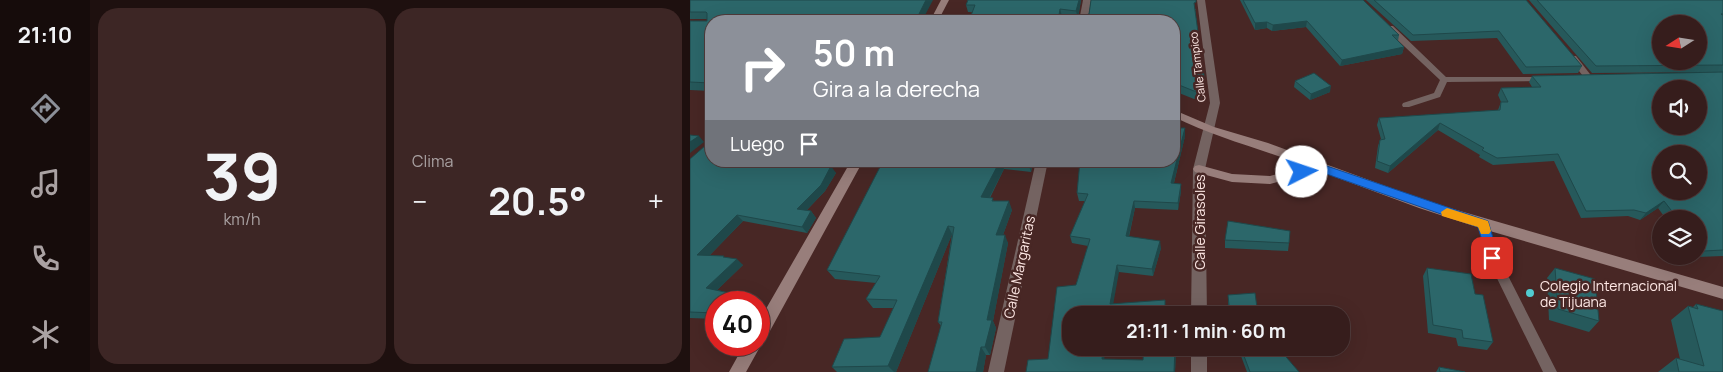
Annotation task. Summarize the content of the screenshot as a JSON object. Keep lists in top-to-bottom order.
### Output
{
  "streets": {
    "street": ["Calle Tampico", "Calle Girasoles", "Calle Margaritas"]
  },
  "crossings": [
    ["Calle Tampico", "Calle Girasoles"]
  ],
  "places": ["Colegio Internacional de Tijuana"],
  "north": "left",
  "page": {
    "tabs": "21:10",
    "tile": [
      ["39", "km/h"],
      "Clima"
    ],
    "turn": ["50 m", "Gira a la derecha"],
    "then": "Luego",
    "heat": ["−", "20.5°", "+"],
    "limit": "40",
    "trip": "21:11 · 1 min · 60 m"
  }
}
